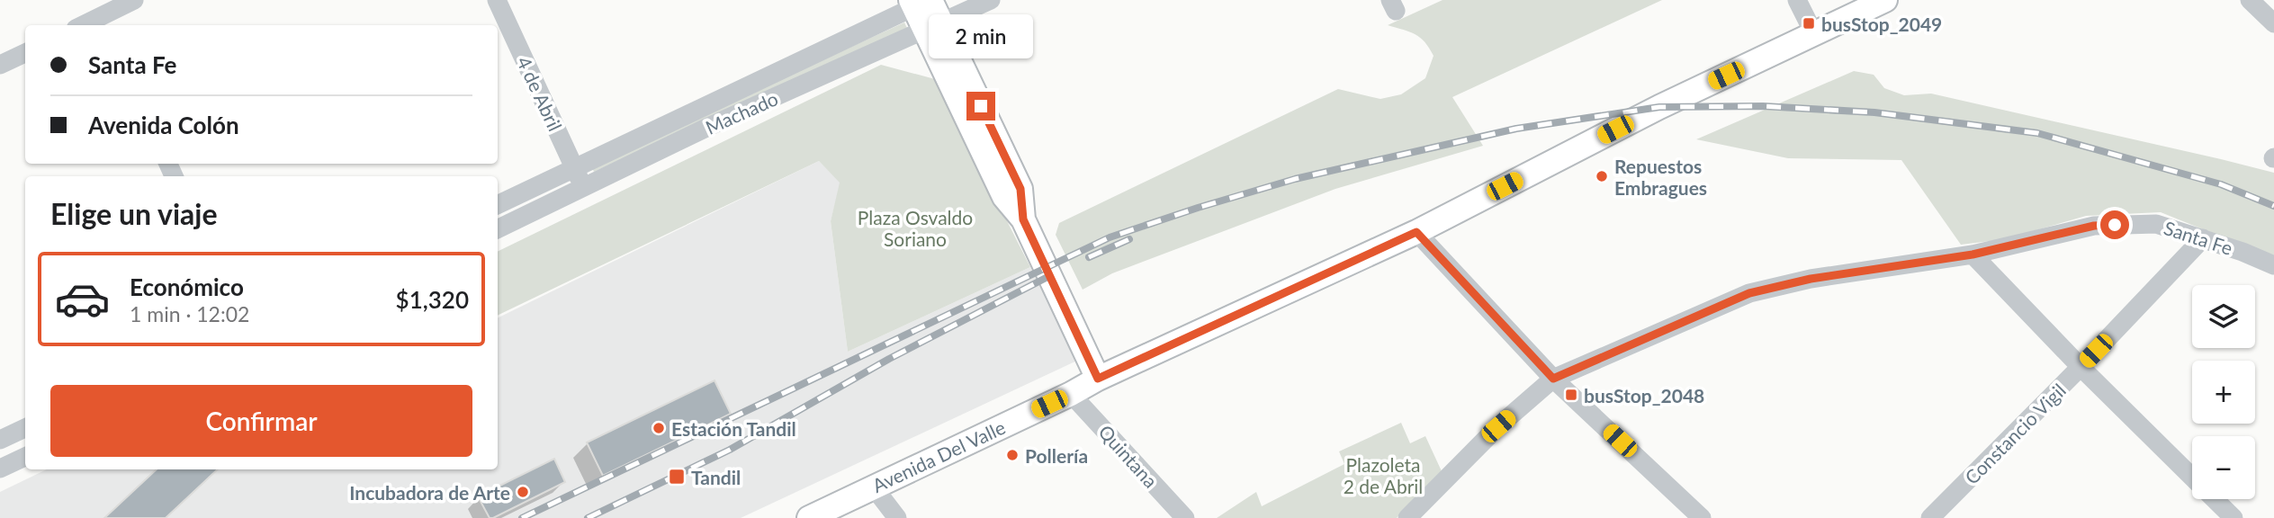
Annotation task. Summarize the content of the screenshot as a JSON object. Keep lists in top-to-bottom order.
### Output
{
  "streets": {
    "main road": ["Avenida Del Valle"],
    "street": [
      "4 de Abril",
      "Machado",
      "Santa Fe",
      "Constancio Vigil",
      "Quintana"
    ]
  },
  "crossings": [
    ["4 de Abril", "Machado"],
    ["Santa Fe", "Constancio Vigil"],
    ["Avenida Del Valle", "Quintana"]
  ],
  "parks": ["Plaza Osvaldo Soriano", "Plazoleta 2 de Abril"],
  "places": {
    "transit": ["busStop_2049", "busStop_2048", "Tandil"],
    "other": [
      "Repuestos Embragues",
      "Estación Tandil",
      "Pollería",
      "Incubadora de Arte"
    ]
  },
  "page": {
    "bubble": "2 min",
    "banner": ["Santa Fe", "Avenida Colón"],
    "heading": "Elige un viaje",
    "list": [
      {
        "name": "Económico",
        "note": "1 min · 12:02",
        "value": "$1,320"
      }
    ],
    "map_buttons": ["+", "−"],
    "buttons": "Confirmar"
  }
}
